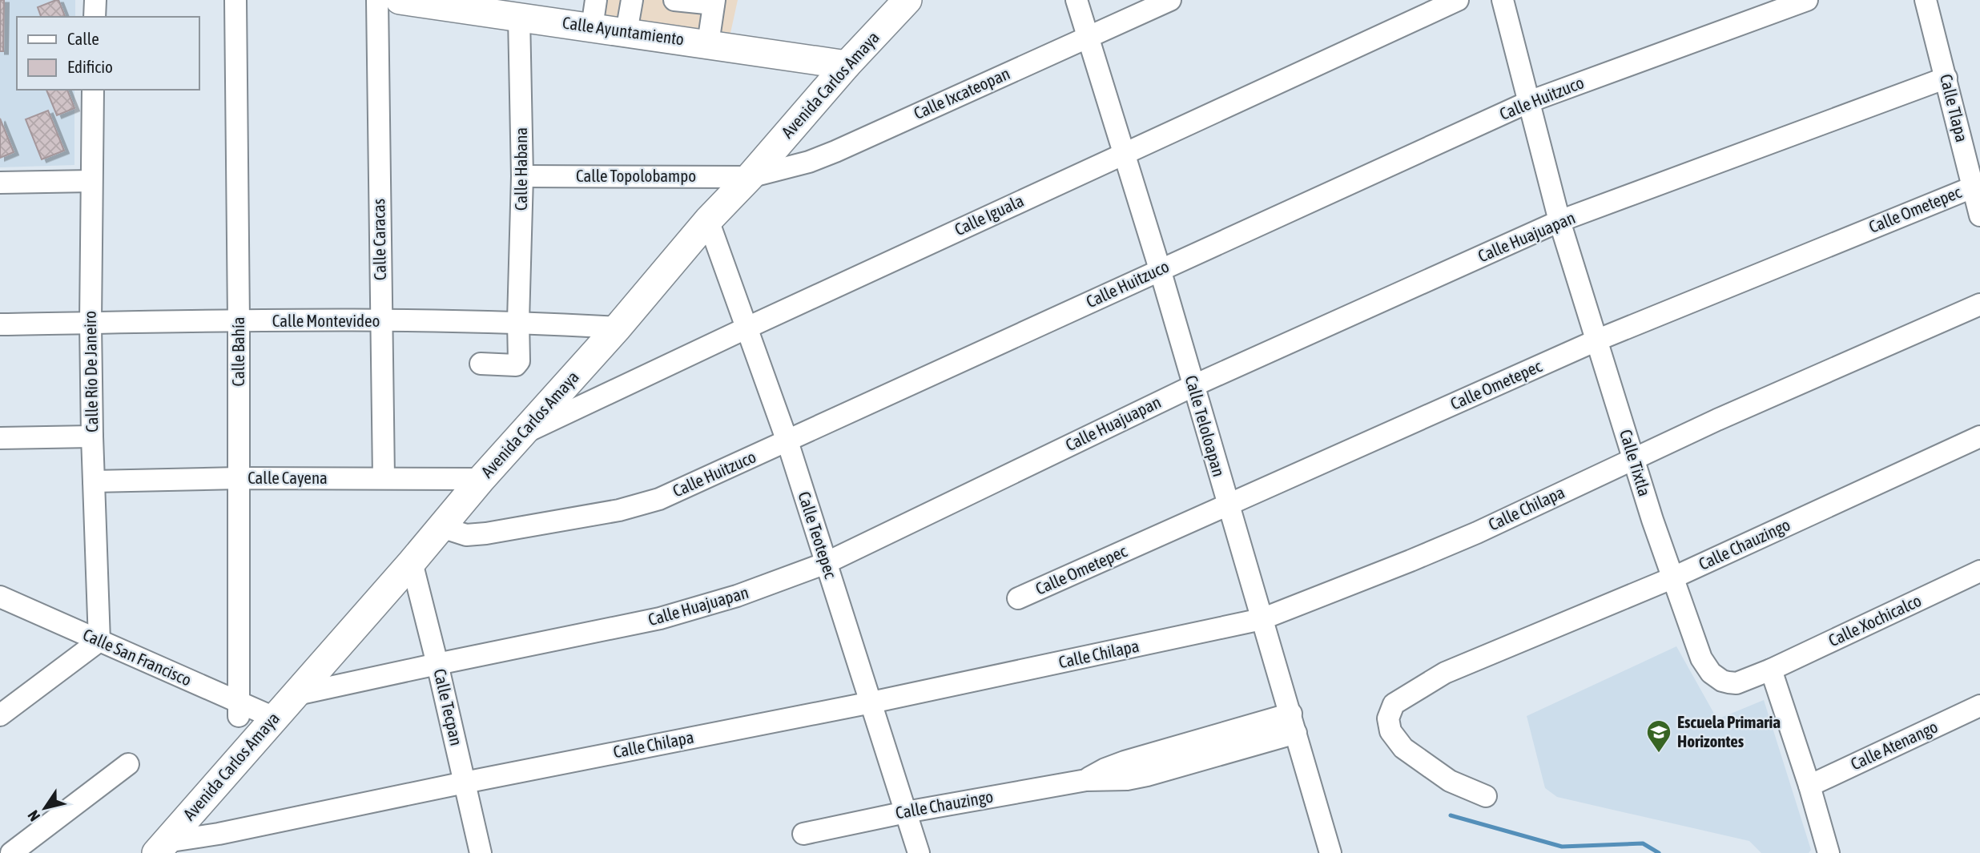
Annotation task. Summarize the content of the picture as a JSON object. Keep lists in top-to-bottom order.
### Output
{
  "streets": {
    "main road": ["Calle Ayuntamiento", "Avenida Carlos Amaya"],
    "street": [
      "Calle Ixcateopan",
      "Calle Huitzuco",
      "Calle Tlapa",
      "Calle Habana",
      "Calle Topolobampo",
      "Calle Ometepec",
      "Calle Iguala",
      "Calle Huajuapan",
      "Calle Caracas",
      "Calle Montevideo",
      "Calle Bahía",
      "Calle Río De Janeiro",
      "Calle Teloloapan",
      "Calle Tixtla",
      "Calle Cayena",
      "Calle Chilapa",
      "Calle Teotepec",
      "Calle Chauzingo",
      "Calle Xochicalco",
      "Calle San Francisco",
      "Calle Tecpan",
      "Calle Atenango"
    ]
  },
  "crossings": [
    ["Calle Ayuntamiento", "Avenida Carlos Amaya"],
    ["Calle Ayuntamiento", "Calle Habana"],
    ["Avenida Carlos Amaya", "Calle Ixcateopan"],
    ["Avenida Carlos Amaya", "Calle Huitzuco"],
    ["Avenida Carlos Amaya", "Calle Topolobampo"],
    ["Avenida Carlos Amaya", "Calle Iguala"],
    ["Avenida Carlos Amaya", "Calle Huajuapan"],
    ["Avenida Carlos Amaya", "Calle Montevideo"],
    ["Avenida Carlos Amaya", "Calle Cayena"],
    ["Avenida Carlos Amaya", "Calle Chilapa"],
    ["Avenida Carlos Amaya", "Calle Teotepec"],
    ["Avenida Carlos Amaya", "Calle San Francisco"],
    ["Avenida Carlos Amaya", "Calle Tecpan"],
    ["Calle Ixcateopan", "Calle Topolobampo"],
    ["Calle Ixcateopan", "Calle Teloloapan"],
    ["Calle Huitzuco", "Calle Teloloapan"],
    ["Calle Huitzuco", "Calle Tixtla"],
    ["Calle Huitzuco", "Calle Teotepec"],
    ["Calle Tlapa", "Calle Ometepec"],
    ["Calle Tlapa", "Calle Huajuapan"],
    ["Calle Habana", "Calle Topolobampo"],
    ["Calle Habana", "Calle Montevideo"],
    ["Calle Ometepec", "Calle Teloloapan"],
    ["Calle Ometepec", "Calle Tixtla"],
    ["Calle Iguala", "Calle Teloloapan"],
    ["Calle Iguala", "Calle Teotepec"],
    ["Calle Huajuapan", "Calle Teloloapan"],
    ["Calle Huajuapan", "Calle Tixtla"],
    ["Calle Huajuapan", "Calle Teotepec"],
    ["Calle Huajuapan", "Calle Tecpan"],
    ["Calle Caracas", "Calle Montevideo"],
    ["Calle Caracas", "Calle Cayena"],
    ["Calle Montevideo", "Calle Bahía"],
    ["Calle Montevideo", "Calle Río De Janeiro"],
    ["Calle Bahía", "Calle Cayena"],
    ["Calle Bahía", "Calle San Francisco"],
    ["Calle Río De Janeiro", "Calle Cayena"],
    ["Calle Río De Janeiro", "Calle San Francisco"],
    ["Calle Teloloapan", "Calle Chilapa"],
    ["Calle Teloloapan", "Calle Chauzingo"],
    ["Calle Tixtla", "Calle Chilapa"],
    ["Calle Tixtla", "Calle Chauzingo"],
    ["Calle Tixtla", "Calle Xochicalco"],
    ["Calle Chilapa", "Calle Teotepec"],
    ["Calle Chilapa", "Calle Tecpan"],
    ["Calle Teotepec", "Calle Chauzingo"]
  ],
  "places": {
    "school or university": ["Escuela Primaria Horizontes"]
  },
  "legend": ["Calle", "Edificio"],
  "north": "bottom left"
}
